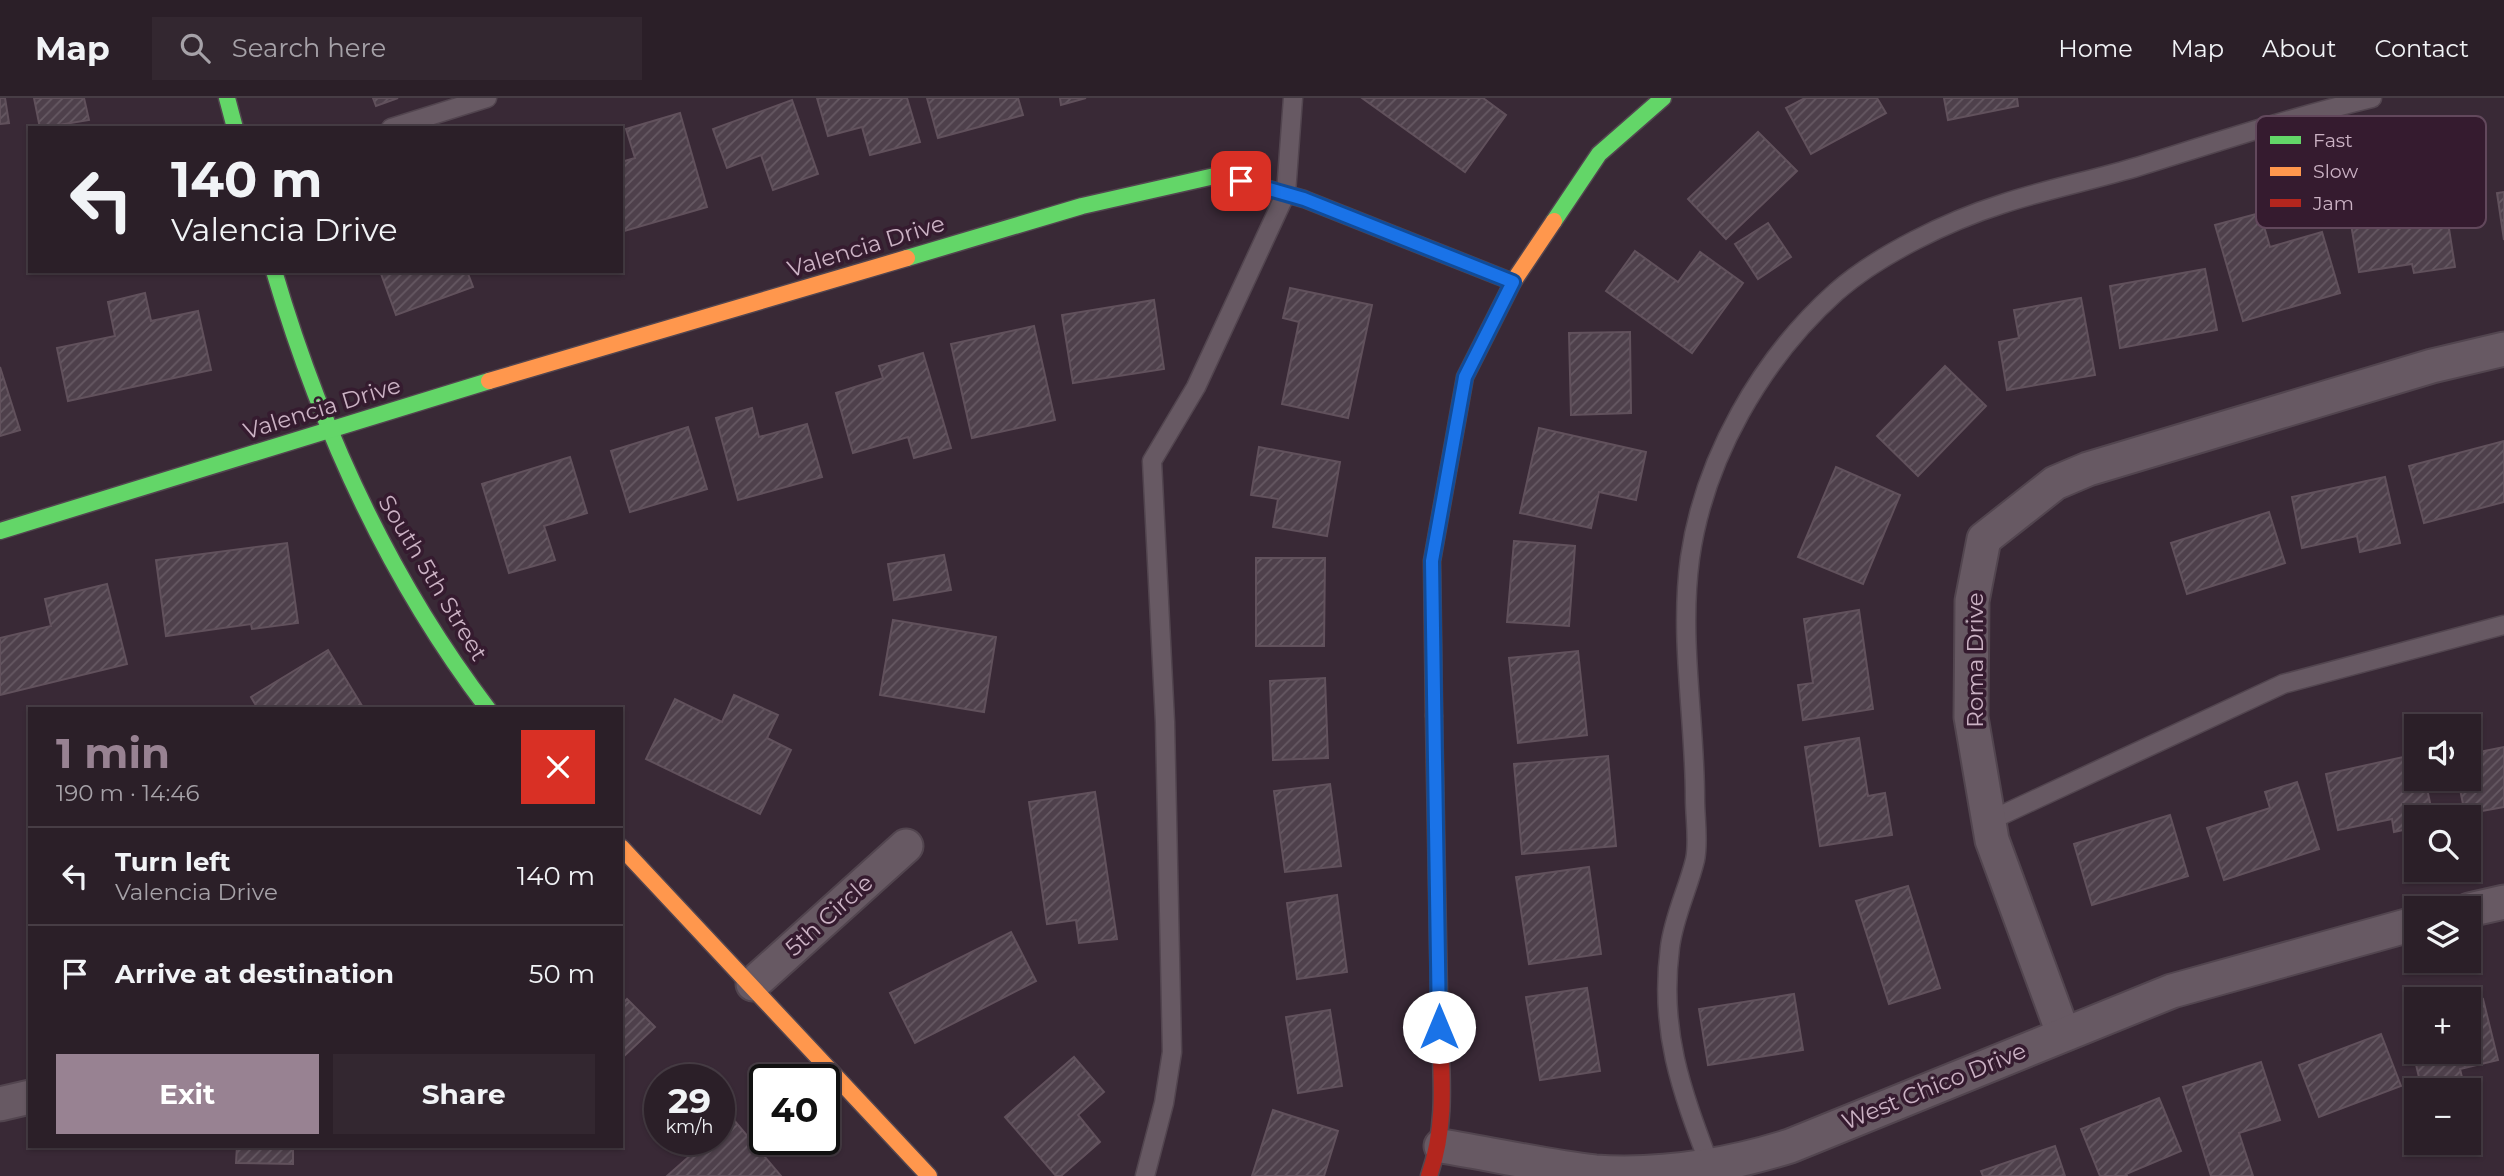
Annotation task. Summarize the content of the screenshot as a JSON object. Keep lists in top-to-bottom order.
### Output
{
  "streets": {
    "street": [
      "Valencia Drive",
      "South 5th Street",
      "Roma Drive",
      "5th Circle",
      "West Chico Drive"
    ]
  },
  "crossings": [
    ["Valencia Drive", "South 5th Street"],
    ["Roma Drive", "West Chico Drive"]
  ],
  "legend": ["Fast", "Slow", "Jam"],
  "page": {
    "header": "Map",
    "search": "Search here",
    "nav": [
      "Home",
      "Map",
      "About",
      "Contact"
    ],
    "turn": ["140 m", "Valencia Drive"],
    "heading": ["1 min", "190 m · 14:46"],
    "map_buttons": ["+", "−"],
    "list": [
      {
        "name": "Turn left",
        "note": "Valencia Drive",
        "value": "140 m"
      },
      {
        "name": "Arrive at destination",
        "value": "50 m"
      }
    ],
    "buttons": ["Exit", "Share"],
    "speed": "29 km/h",
    "limit": "40"
  }
}
